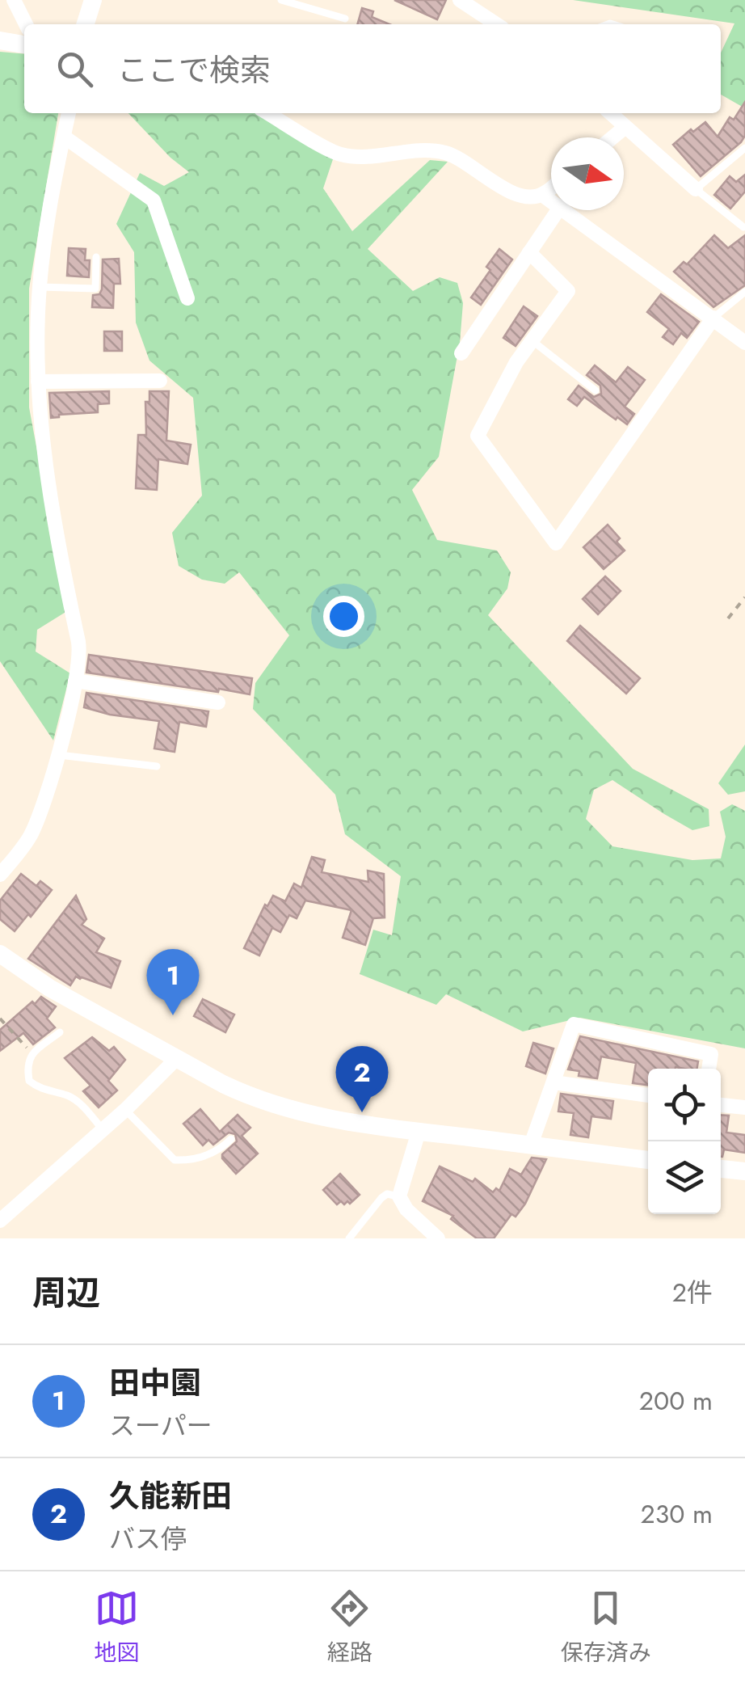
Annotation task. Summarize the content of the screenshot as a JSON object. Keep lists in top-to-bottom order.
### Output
{
  "north": "right",
  "page": {
    "search": "ここで検索",
    "pins": ["1", "2"],
    "heading": ["周辺", "2件"],
    "list": [
      {
        "mark": "1",
        "name": "田中園",
        "note": "スーパー",
        "value": "200 m"
      },
      {
        "mark": "2",
        "name": "久能新田",
        "note": "バス停",
        "value": "230 m"
      }
    ],
    "nav": ["地図", "経路", "保存済み"]
  }
}
